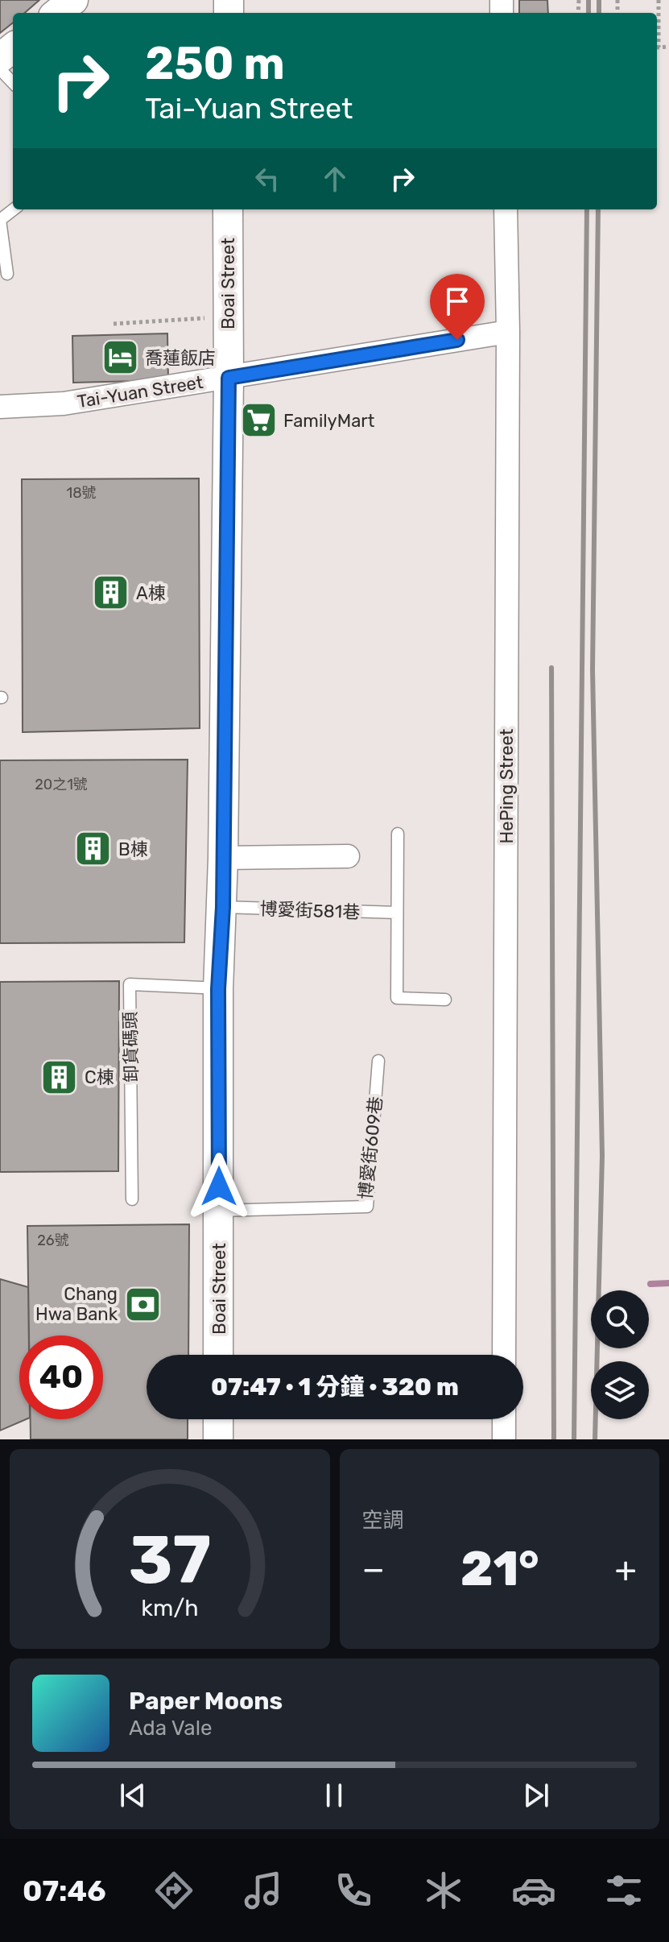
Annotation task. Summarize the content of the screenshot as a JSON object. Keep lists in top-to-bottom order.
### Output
{
  "streets": {
    "street": ["Boai Street", "Tai-Yuan Street", "HePing Street"],
    "lane": ["博愛街581巷", "卸貨碼頭", "博愛街609巷"]
  },
  "crossings": [
    ["Boai Street", "Tai-Yuan Street"],
    ["Boai Street", "博愛街581巷"],
    ["Boai Street", "卸貨碼頭"],
    ["Boai Street", "博愛街609巷"],
    ["Tai-Yuan Street", "HePing Street"]
  ],
  "places": {
    "hotel": ["喬蓮飯店"],
    "supermarket": ["FamilyMart"],
    "building": ["A棟", "B棟", "C棟"],
    "bank": ["Chang Hwa Bank"]
  },
  "house_numbers": ["18號", "20之1號", "26號"],
  "page": {
    "turn": ["250 m", "Tai-Yuan Street"],
    "limit": "40",
    "trip": "07:47 · 1 分鐘 · 320 m",
    "tile": "空調",
    "heat": ["−", "21°", "+"],
    "song": ["Paper Moons", "Ada Vale"],
    "tabs": "07:46",
    "gauge": ["37", "km/h"]
  }
}
